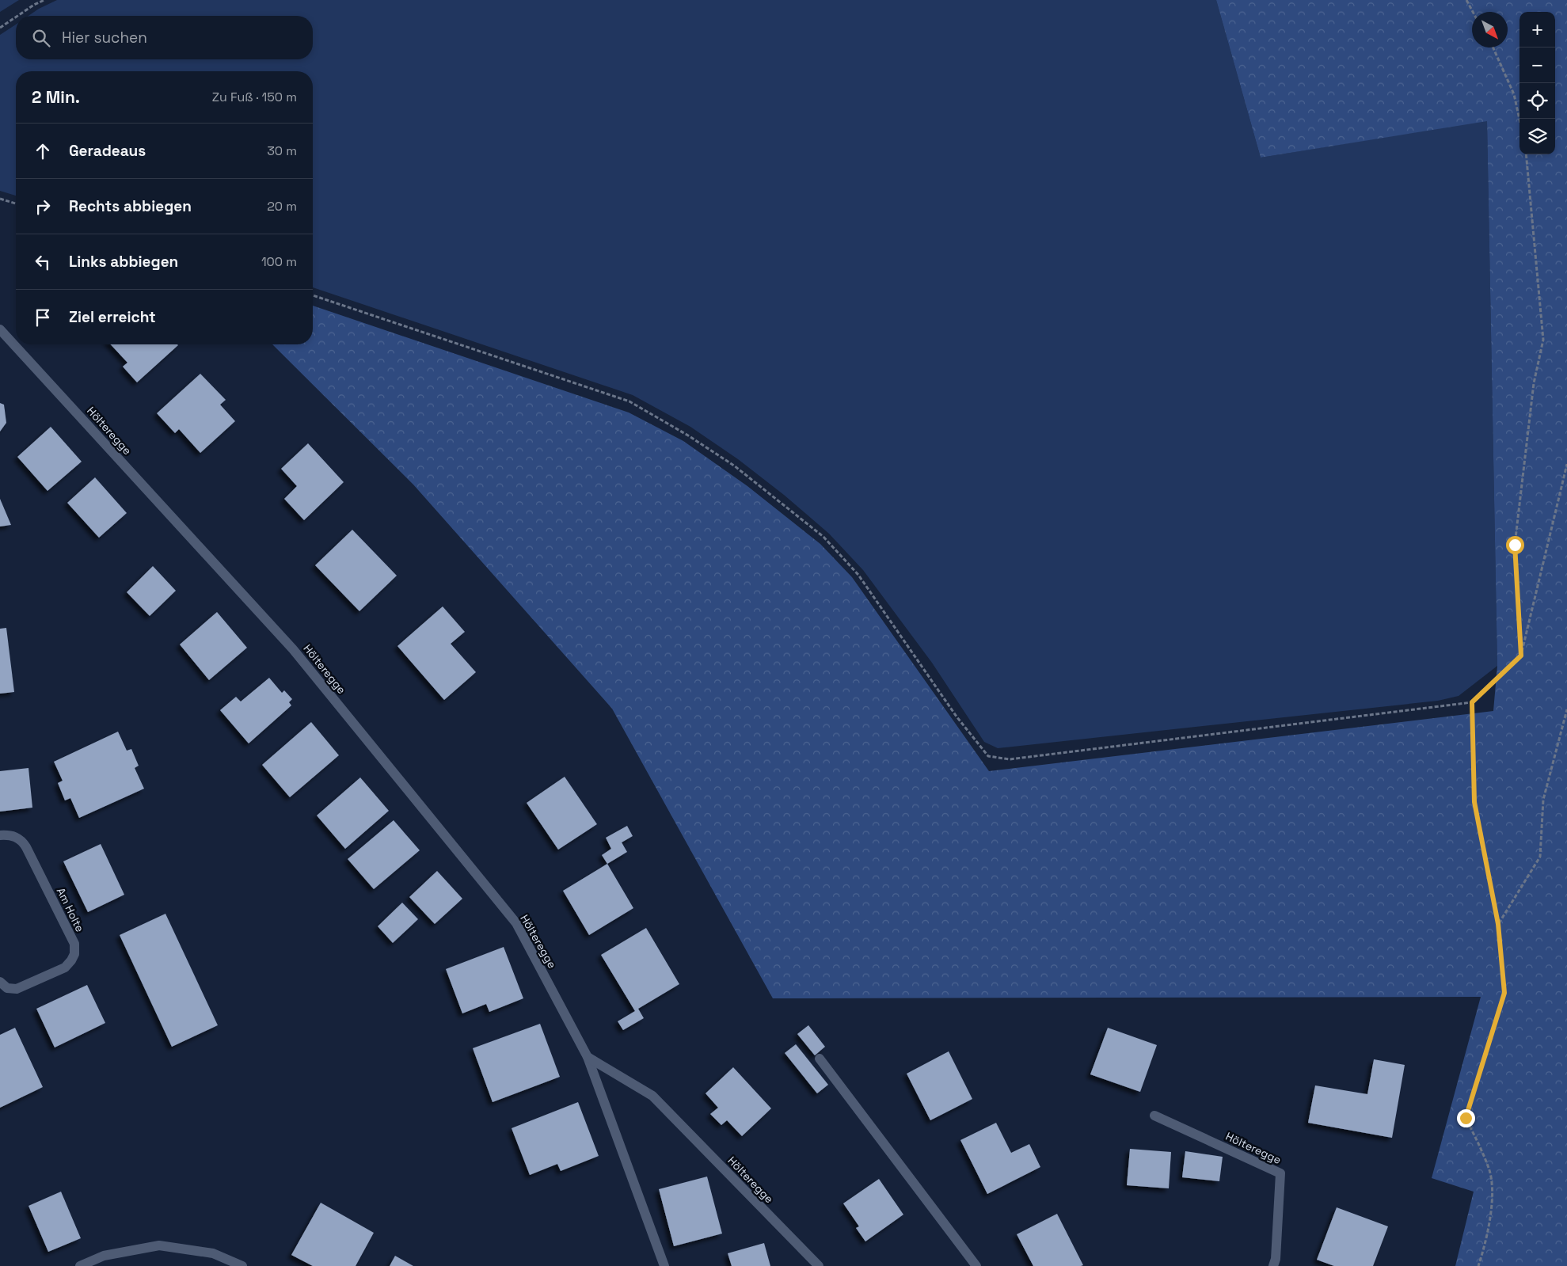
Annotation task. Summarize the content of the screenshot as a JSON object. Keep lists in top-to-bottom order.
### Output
{
  "streets": {
    "street": ["Hölteregge", "Am Holte"]
  },
  "north": "bottom right",
  "page": {
    "map_buttons": ["+", "−"],
    "search": "Hier suchen",
    "heading": ["2 Min.", "Zu Fuß · 150 m"],
    "list": [
      ["Geradeaus", "30 m"],
      ["Rechts abbiegen", "20 m"],
      ["Links abbiegen", "100 m"],
      "Ziel erreicht"
    ]
  }
}
